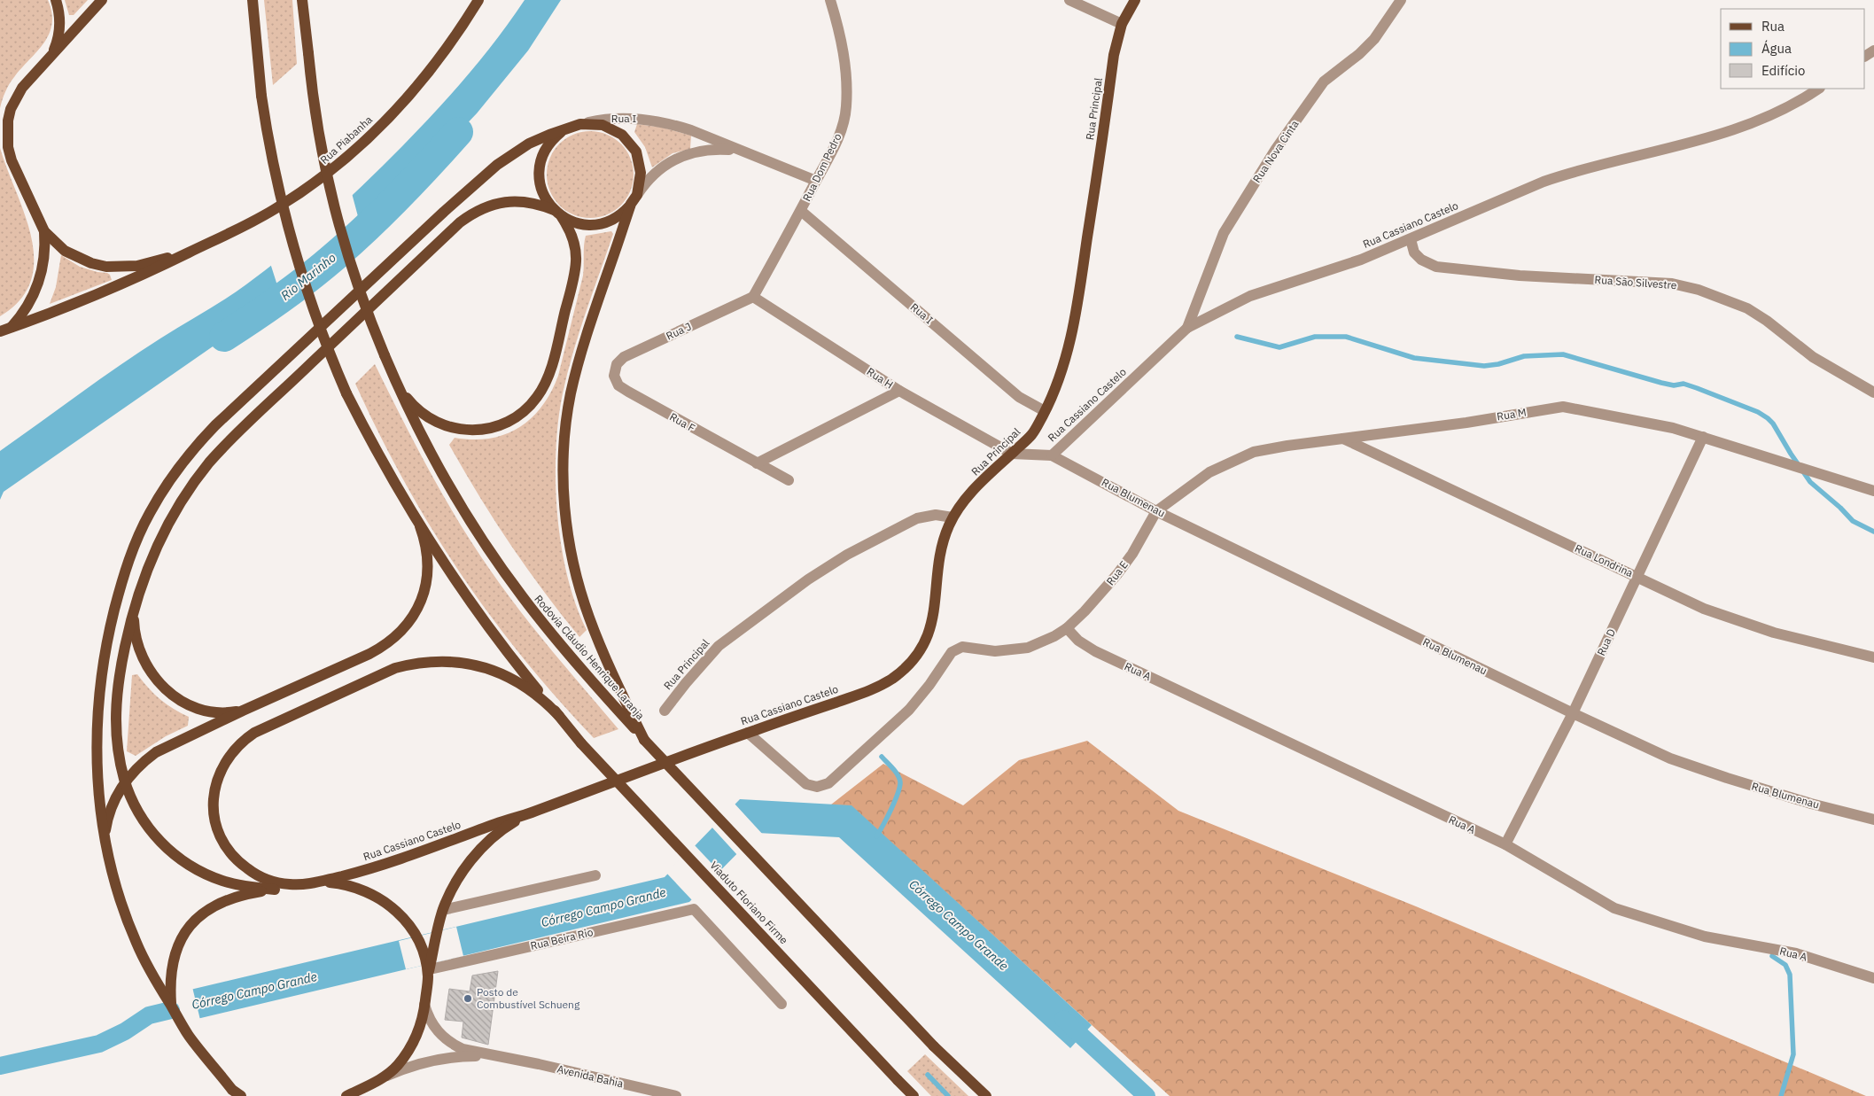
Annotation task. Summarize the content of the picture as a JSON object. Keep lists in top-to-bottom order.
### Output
{
  "streets": {
    "main road": [
      "Rua Principal",
      "Rua Piabanha",
      "Rua Cassiano Castelo",
      "Rodovia Cláudio Henrique Laranja",
      "Viaduto Floriano Firme"
    ],
    "street": [
      "Rua I",
      "Rua Nova Cinta",
      "Rua Dom Pedro",
      "Rua São Silvestre",
      "Rua J",
      "Rua H",
      "Rua M",
      "Rua F",
      "Rua Blumenau",
      "Rua Londrina",
      "Rua E",
      "Rua D",
      "Rua A",
      "Rua Beira Rio",
      "Avenida Bahia"
    ]
  },
  "crossings": [
    ["Rua Principal", "Rua I"],
    ["Rua Principal", "Rua Cassiano Castelo"],
    ["Rua Principal", "Rua H"],
    ["Rua I", "Rua Dom Pedro"],
    ["Rua Nova Cinta", "Rua Cassiano Castelo"],
    ["Rua Dom Pedro", "Rua J"],
    ["Rua Dom Pedro", "Rua H"],
    ["Rua Cassiano Castelo", "Rua São Silvestre"],
    ["Rua Cassiano Castelo", "Rua Blumenau"],
    ["Rua Cassiano Castelo", "Rua E"],
    ["Rua Cassiano Castelo", "Rua Beira Rio"],
    ["Rua Cassiano Castelo", "Avenida Bahia"],
    ["Rua J", "Rua H"],
    ["Rua J", "Rua F"],
    ["Rua M", "Rua Blumenau"],
    ["Rua M", "Rua Londrina"],
    ["Rua M", "Rua E"],
    ["Rua M", "Rua D"],
    ["Rua Blumenau", "Rua E"],
    ["Rua Blumenau", "Rua D"],
    ["Rua Londrina", "Rua D"],
    ["Rua E", "Rua A"],
    ["Rua D", "Rua A"]
  ],
  "water": ["Rio Marinho", "Córrego Campo Grande"],
  "places": ["Posto de Combustível Schueng"],
  "legend": ["Rua", "Água", "Edifício"]
}
